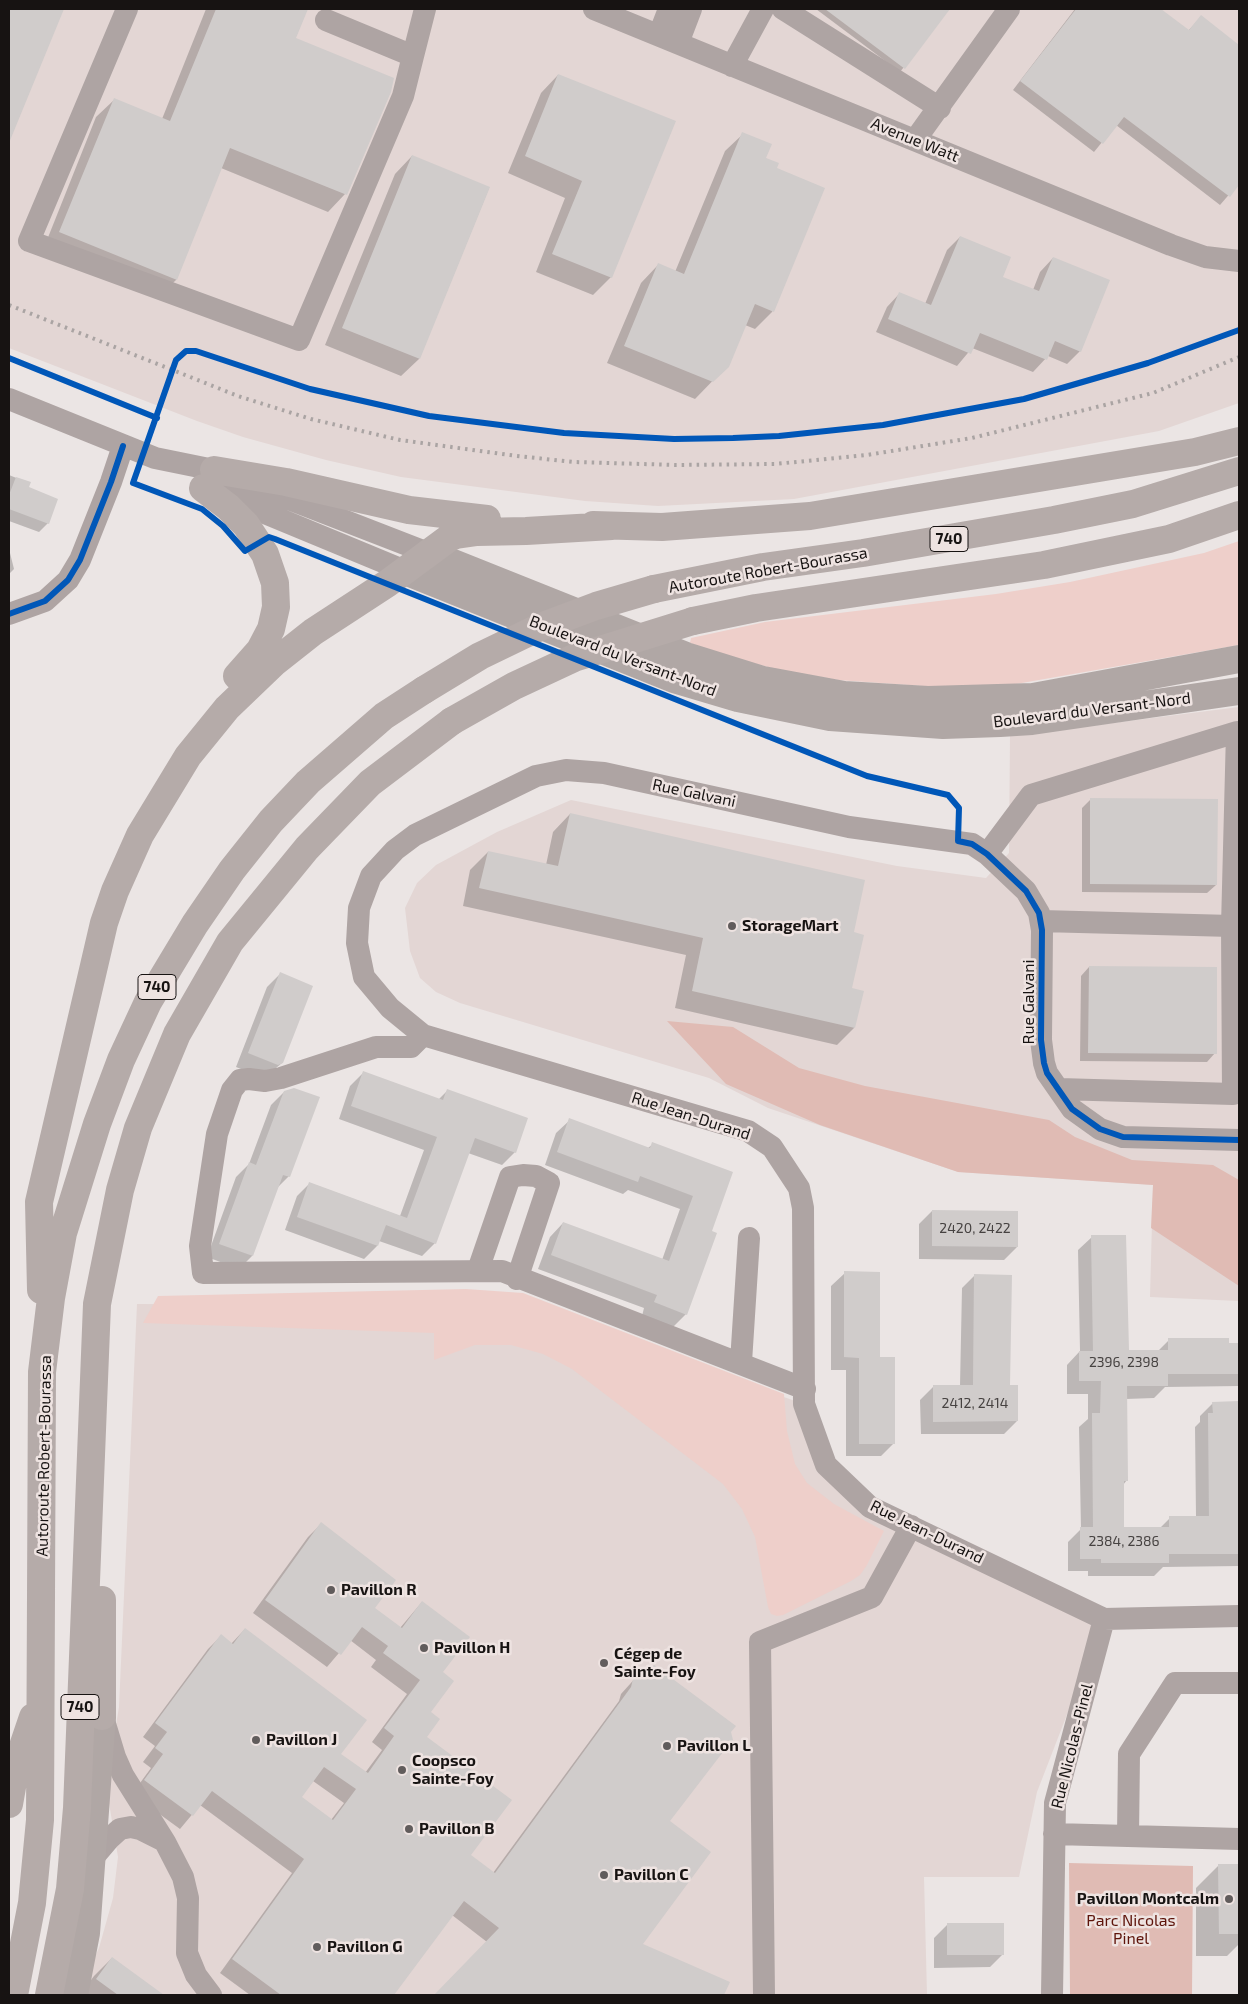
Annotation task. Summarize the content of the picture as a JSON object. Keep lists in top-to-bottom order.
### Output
{
  "streets": {
    "highway": ["740", "Autoroute Robert-Bourassa"],
    "main road": ["Boulevard du Versant-Nord"],
    "street": [
      "Avenue Watt",
      "Rue Galvani",
      "Rue Jean-Durand",
      "Rue Nicolas-Pinel"
    ]
  },
  "crossings": [
    ["Rue Galvani", "Rue Jean-Durand"],
    ["Rue Jean-Durand", "Rue Nicolas-Pinel"]
  ],
  "parks": ["Parc Nicolas Pinel"],
  "places": [
    "StorageMart",
    "Pavillon R",
    "Pavillon H",
    "Cégep de Sainte-Foy",
    "Pavillon J",
    "Pavillon L",
    "Coopsco Sainte-Foy",
    "Pavillon B",
    "Pavillon C",
    "Pavillon Montcalm",
    "Pavillon G"
  ],
  "house_numbers": [
    "2420, 2422",
    "2396, 2398",
    "2412, 2414",
    "2384, 2386"
  ]
}
